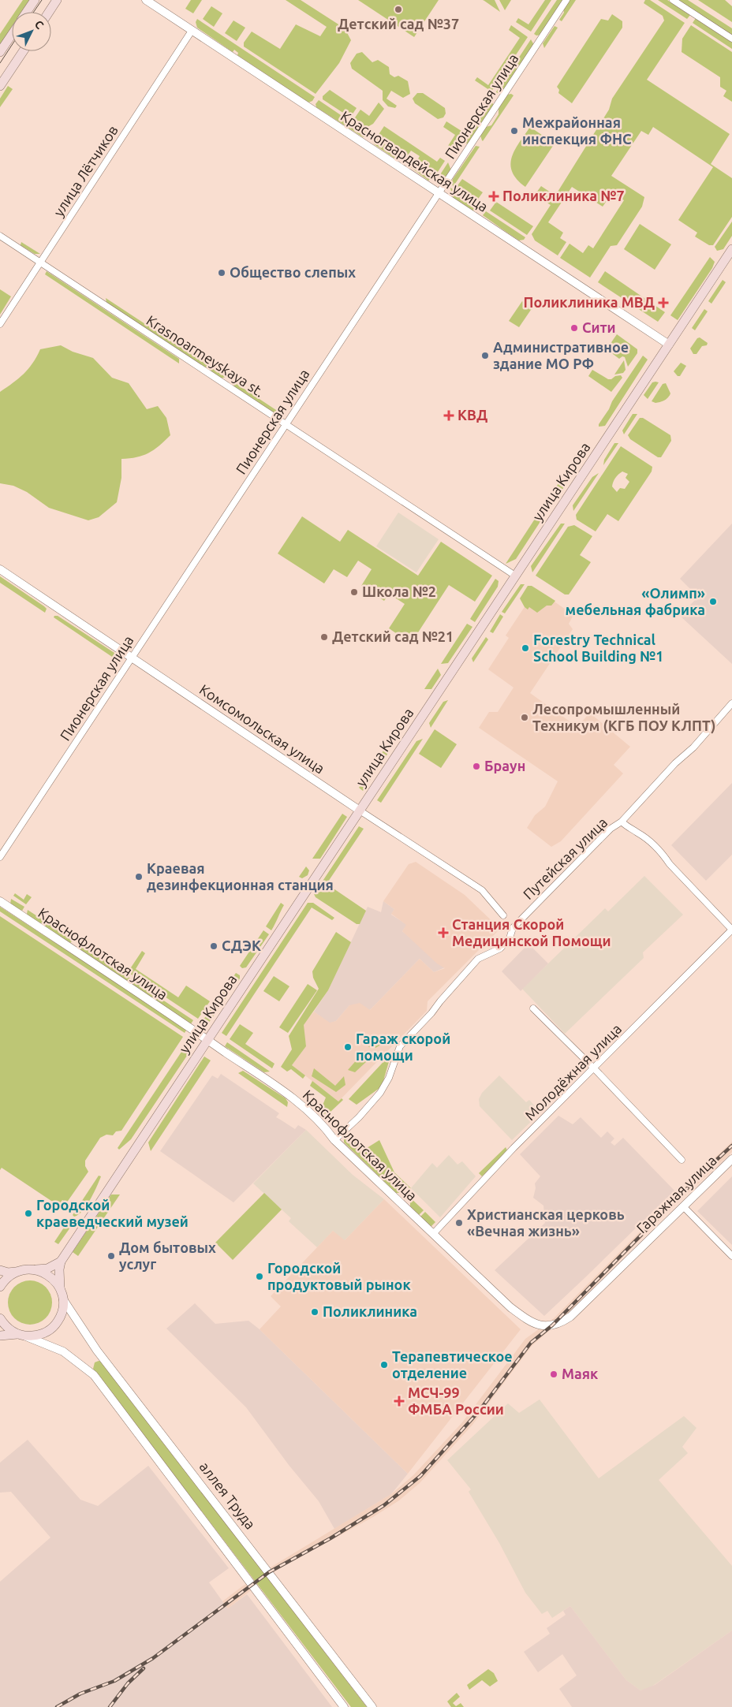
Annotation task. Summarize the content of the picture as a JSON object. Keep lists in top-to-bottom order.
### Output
{
  "streets": {
    "main road": ["улица Кирова"],
    "street": [
      "Пионерская улица",
      "Красногвардейская улица",
      "улица Лётчиков",
      "Krasnoarmeyskaya st.",
      "Комсомольская улица",
      "Путейская улица",
      "Краснофлотская улица",
      "Молодёжная улица",
      "Гаражная улица",
      "аллея Труда"
    ]
  },
  "crossings": [
    ["Пионерская улица", "Красногвардейская улица"],
    ["Пионерская улица", "Krasnoarmeyskaya st."],
    ["Пионерская улица", "Комсомольская улица"],
    ["Красногвардейская улица", "улица Лётчиков"],
    ["Красногвардейская улица", "улица Кирова"],
    ["улица Лётчиков", "Krasnoarmeyskaya st."],
    ["Krasnoarmeyskaya st.", "улица Кирова"],
    ["улица Кирова", "Комсомольская улица"],
    ["улица Кирова", "Краснофлотская улица"],
    ["Путейская улица", "Краснофлотская улица"],
    ["Краснофлотская улица", "Молодёжная улица"],
    ["Краснофлотская улица", "Гаражная улица"]
  ],
  "places": {
    "other": [
      "Детский сад №37",
      "Межрайонная инспекция ФНС",
      "Общество слепых",
      "Сити",
      "Административное здание МО РФ",
      "Школа №2",
      "«Олимп» мебельная фабрика",
      "Детский сад №21",
      "Forestry Technical School Building №1",
      "Лесопромышленный Техникум (КГБ ПОУ КЛПТ)",
      "Браун",
      "Краевая дезинфекционная станция",
      "СДЭК",
      "Гараж скорой помощи",
      "Городской краеведческий музей",
      "Христианская церковь «Вечная жизнь»",
      "Дом бытовых услуг",
      "Городской продуктовый рынок",
      "Поликлиника",
      "Терапевтическое отделение",
      "Маяк"
    ],
    "health": [
      "Поликлиника №7",
      "Поликлиника МВД",
      "КВД",
      "Станция Скорой Медицинской Помощи",
      "МСЧ-99 ФМБА России"
    ]
  },
  "north": "top right"
}
